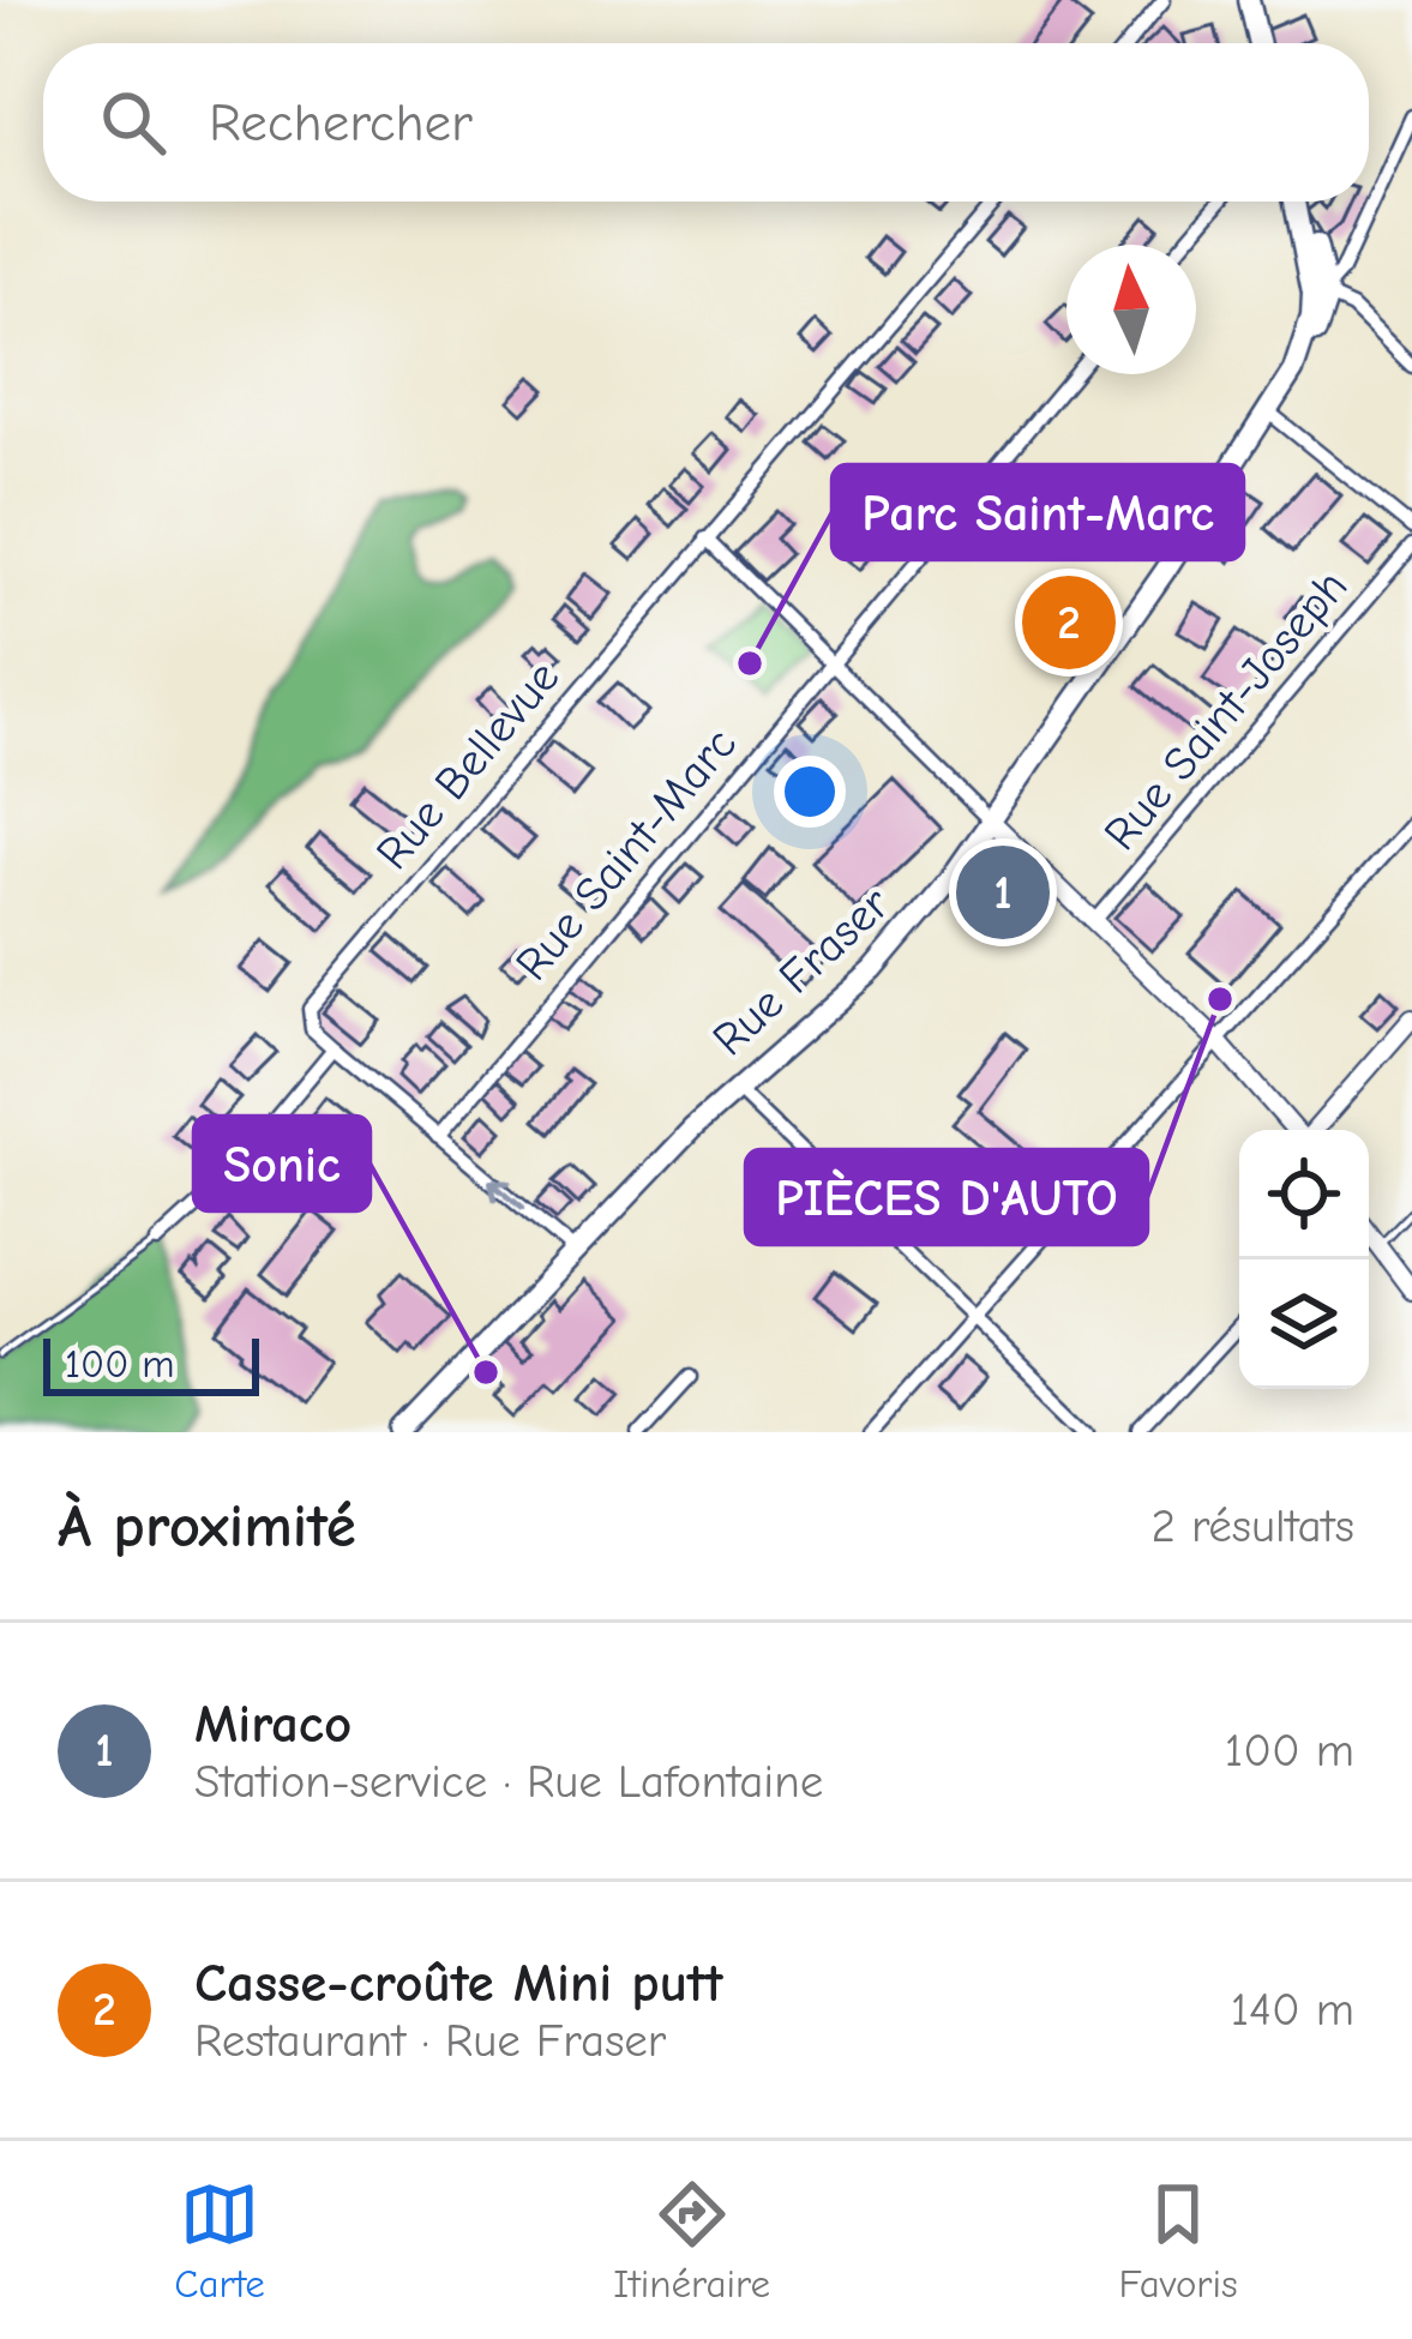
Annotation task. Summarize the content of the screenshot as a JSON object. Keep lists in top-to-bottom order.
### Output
{
  "streets": {
    "main road": ["Rue Fraser"],
    "street": ["Rue Saint-Joseph", "Rue Bellevue", "Rue Saint-Marc"]
  },
  "places": ["Parc Saint-Marc", "PIÈCES D'AUTO", "Sonic"],
  "scale_bar": "100 m",
  "north": "top",
  "page": {
    "search": "Rechercher",
    "pins": ["2", "1"],
    "scale": "100 m",
    "heading": ["À proximité", "2 résultats"],
    "list": [
      {
        "mark": "1",
        "name": "Miraco",
        "note": "Station-service · Rue Lafontaine",
        "value": "100 m"
      },
      {
        "mark": "2",
        "name": "Casse-croûte Mini putt",
        "note": "Restaurant · Rue Fraser",
        "value": "140 m"
      }
    ],
    "nav": ["Carte", "Itinéraire", "Favoris"]
  }
}
